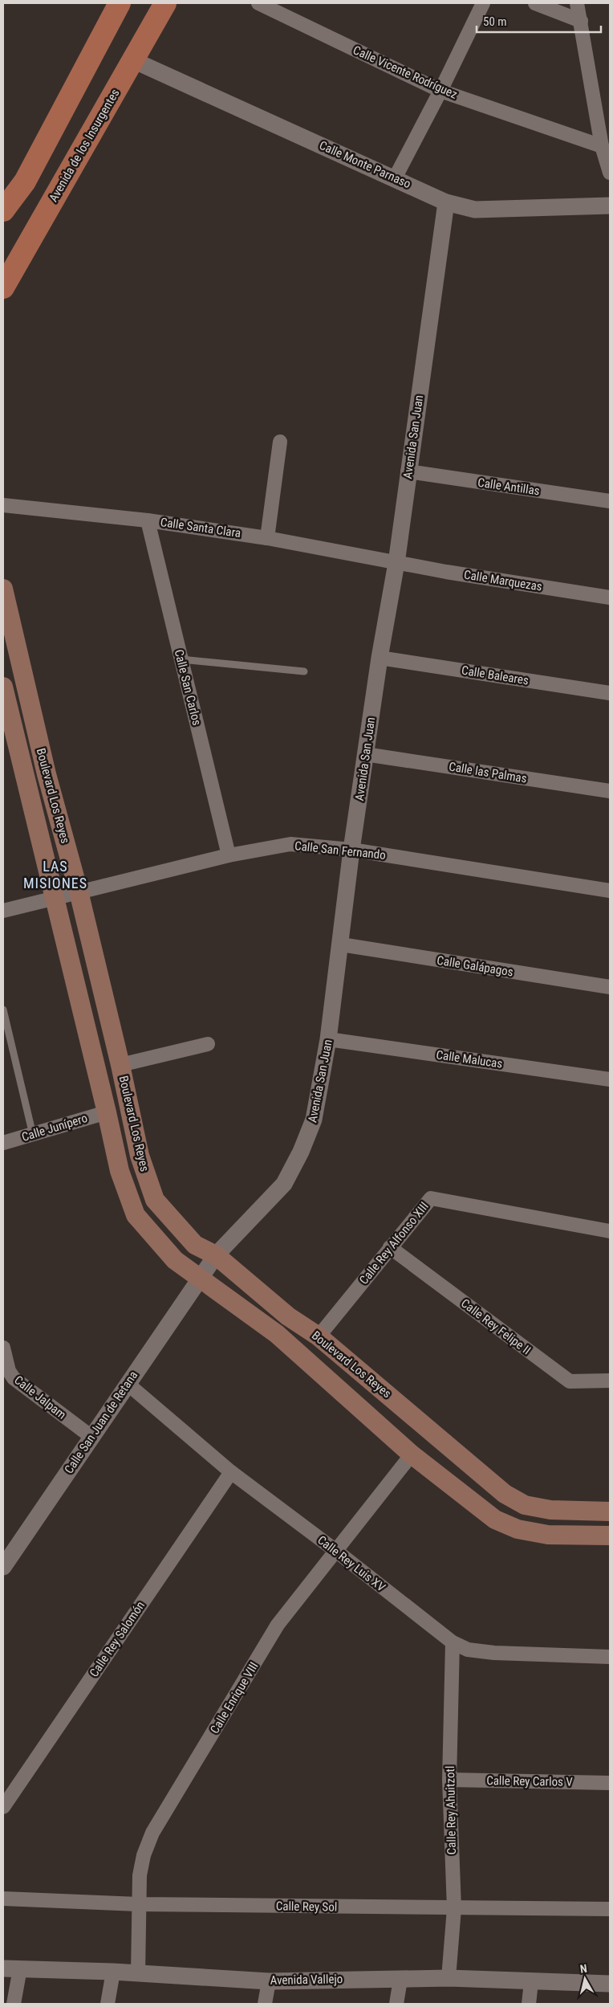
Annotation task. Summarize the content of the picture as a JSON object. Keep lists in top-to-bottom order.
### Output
{
  "streets": {
    "main road": ["Avenida de los Insurgentes", "Boulevard Los Reyes"],
    "street": [
      "Calle Vicente Rodríguez",
      "Calle Monte Parnaso",
      "Avenida San Juan",
      "Calle Antillas",
      "Calle Santa Clara",
      "Calle Marquezas",
      "Calle Baleares",
      "Calle San Carlos",
      "Calle las Palmas",
      "Calle San Fernando",
      "Calle Galápagos",
      "Calle Malucas",
      "Calle Junípero",
      "Calle Rey Alfonso XIII",
      "Calle Rey Felipe II",
      "Calle Jalpam",
      "Calle San Juan de Retana",
      "Calle Rey Luis XV",
      "Calle Rey Salomón",
      "Calle Enrique VIII",
      "Calle Rey Carlos V",
      "Calle Rey Ahuitzotl",
      "Calle Rey Sol",
      "Avenida Vallejo"
    ]
  },
  "crossings": [
    ["Avenida de los Insurgentes", "Calle Monte Parnaso"],
    ["Calle Monte Parnaso", "Avenida San Juan"],
    ["Avenida San Juan", "Calle Antillas"],
    ["Avenida San Juan", "Calle Santa Clara"],
    ["Avenida San Juan", "Calle Marquezas"],
    ["Avenida San Juan", "Calle Baleares"],
    ["Avenida San Juan", "Calle las Palmas"],
    ["Avenida San Juan", "Boulevard Los Reyes"],
    ["Avenida San Juan", "Calle San Fernando"],
    ["Avenida San Juan", "Calle Galápagos"],
    ["Avenida San Juan", "Calle Malucas"],
    ["Avenida San Juan", "Calle San Juan de Retana"],
    ["Calle Santa Clara", "Calle Marquezas"],
    ["Calle Santa Clara", "Calle San Carlos"],
    ["Calle San Carlos", "Calle San Fernando"],
    ["Boulevard Los Reyes", "Calle San Fernando"],
    ["Boulevard Los Reyes", "Calle Junípero"],
    ["Boulevard Los Reyes", "Calle Rey Alfonso XIII"],
    ["Boulevard Los Reyes", "Calle San Juan de Retana"],
    ["Boulevard Los Reyes", "Calle Enrique VIII"],
    ["Calle Rey Alfonso XIII", "Calle Rey Felipe II"],
    ["Calle Jalpam", "Calle San Juan de Retana"],
    ["Calle San Juan de Retana", "Calle Rey Luis XV"],
    ["Calle Rey Luis XV", "Calle Rey Salomón"],
    ["Calle Rey Luis XV", "Calle Enrique VIII"],
    ["Calle Rey Luis XV", "Calle Rey Ahuitzotl"],
    ["Calle Enrique VIII", "Calle Rey Sol"],
    ["Calle Enrique VIII", "Avenida Vallejo"],
    ["Calle Rey Carlos V", "Calle Rey Ahuitzotl"],
    ["Calle Rey Ahuitzotl", "Calle Rey Sol"],
    ["Calle Rey Ahuitzotl", "Avenida Vallejo"]
  ],
  "districts": ["LAS MISIONES"],
  "scale_bar": "50 m",
  "north": "top"
}
